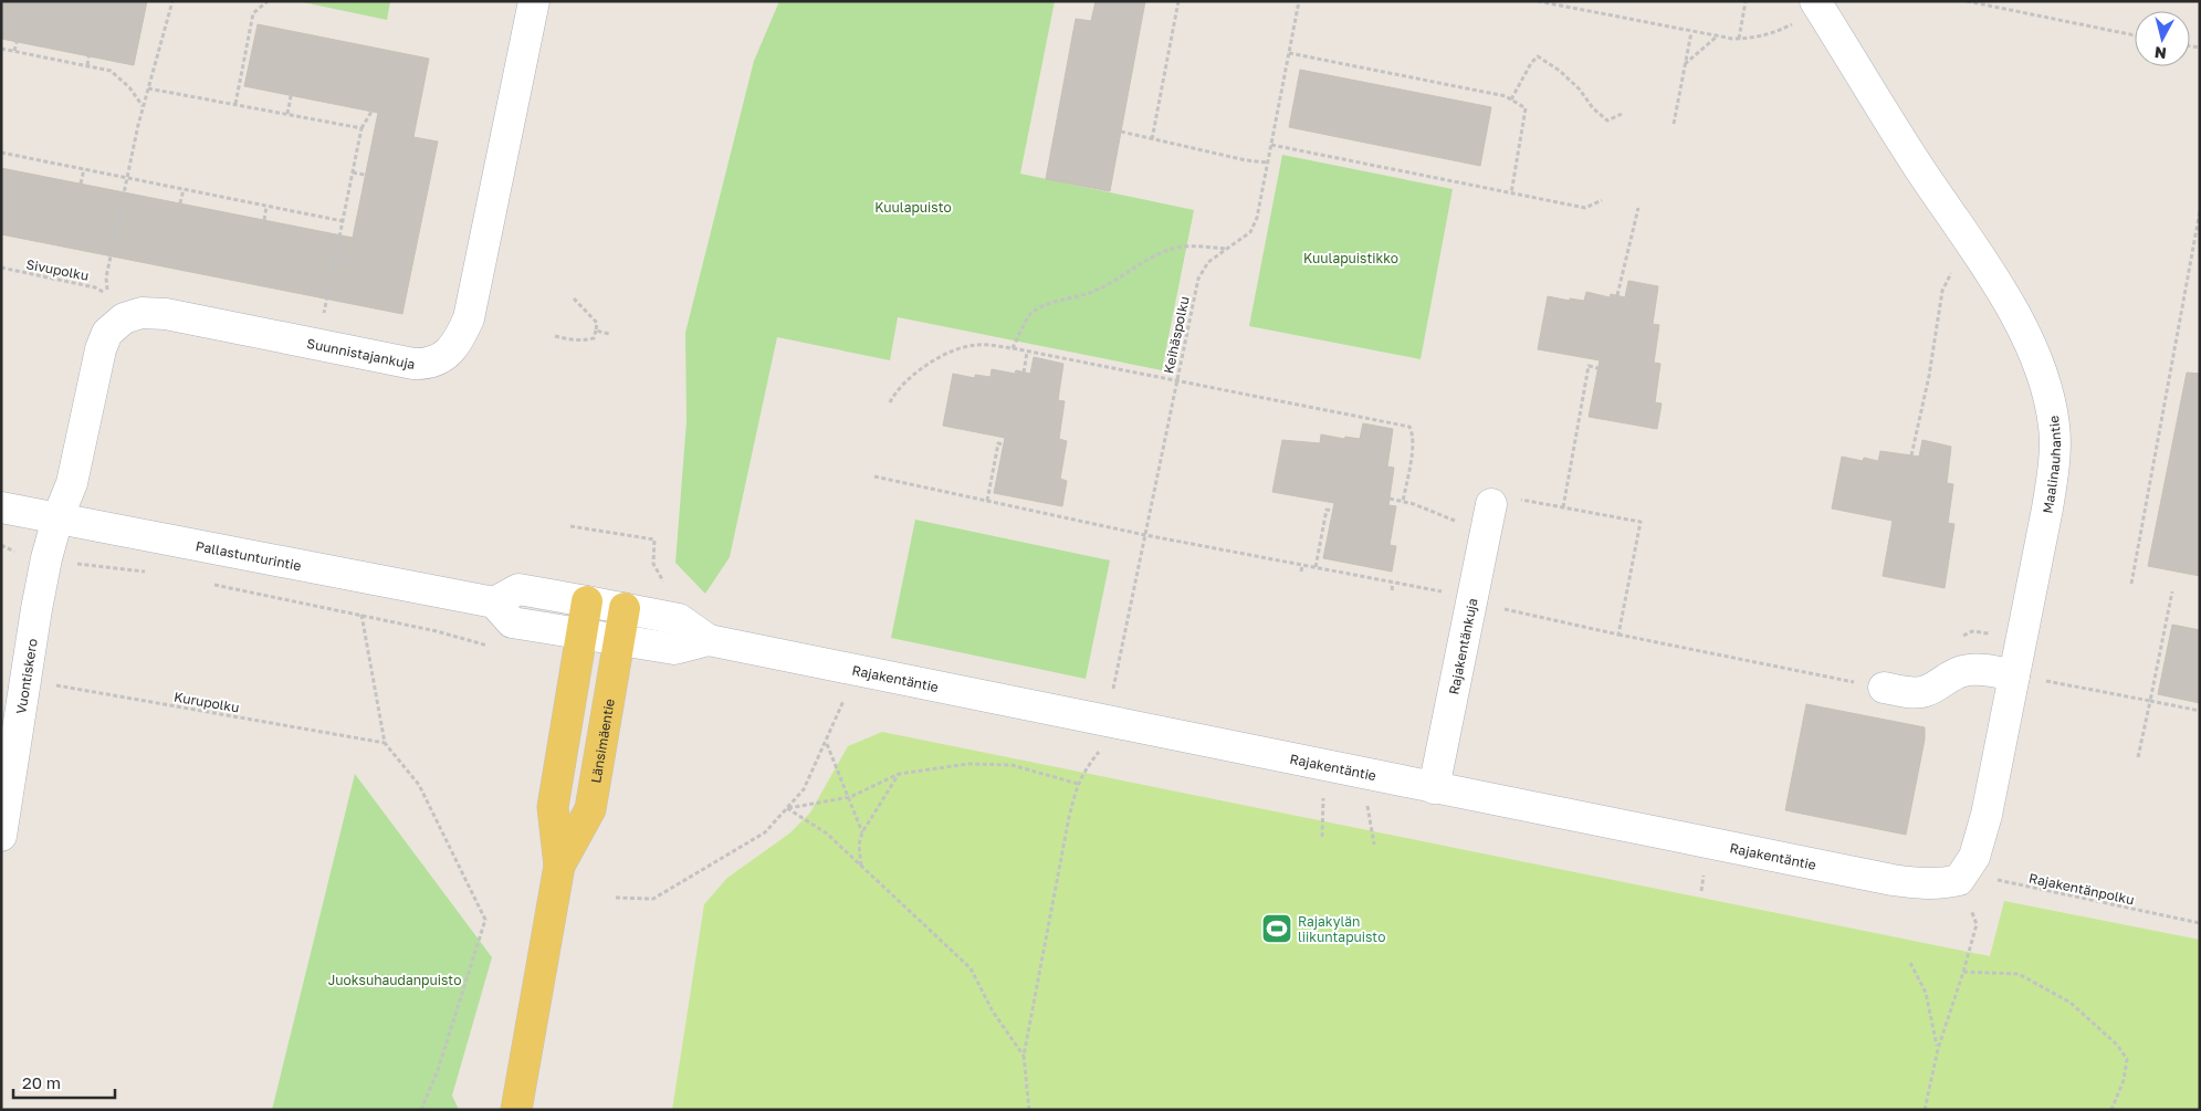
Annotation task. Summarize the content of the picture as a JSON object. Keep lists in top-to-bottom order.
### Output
{
  "streets": {
    "main road": ["Länsimäentie"],
    "street": [
      "Suunnistajankuja",
      "Maalinauhantie",
      "Pallastunturintie",
      "Rajakentänkuja",
      "Vuontiskero",
      "Rajakentäntie"
    ],
    "path": [
      "Sivupolku",
      "Keihäspolku",
      "Kurupolku",
      "Rajakentänpolku"
    ]
  },
  "crossings": [
    ["Suunnistajankuja", "Pallastunturintie"],
    ["Suunnistajankuja", "Vuontiskero"],
    ["Maalinauhantie", "Rajakentäntie"],
    ["Maalinauhantie", "Rajakentänpolku"],
    ["Pallastunturintie", "Vuontiskero"],
    ["Rajakentänkuja", "Rajakentäntie"],
    ["Vuontiskero", "Kurupolku"],
    ["Rajakentäntie", "Länsimäentie"],
    ["Rajakentäntie", "Rajakentänpolku"]
  ],
  "parks": ["Kuulapuisto", "Kuulapuistikko", "Juoksuhaudanpuisto"],
  "places": {
    "sports": ["Rajakylän liikuntapuisto"]
  },
  "scale_bar": "20 m",
  "north": "bottom"
}
